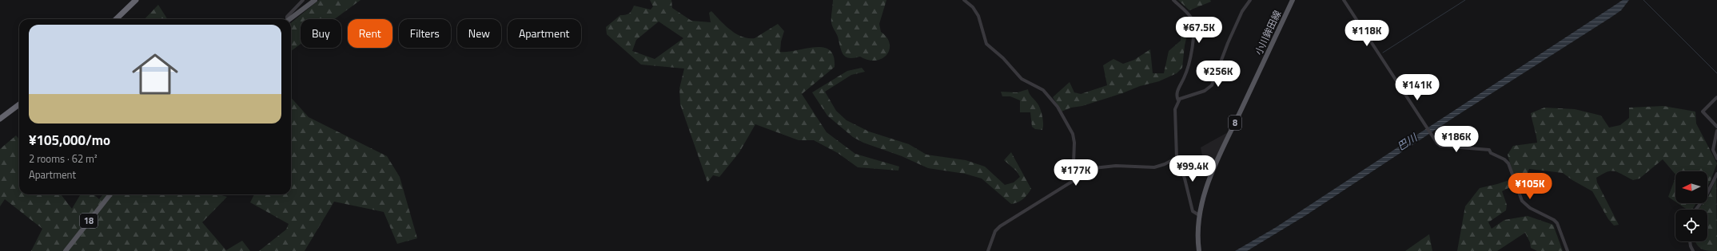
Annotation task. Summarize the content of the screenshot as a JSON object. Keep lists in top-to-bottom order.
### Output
{
  "streets": {
    "main road": ["小川鉾田線", "8", "18"]
  },
  "water": ["巴川"],
  "north": "left",
  "page": {
    "price": [
      "¥67.5K",
      "¥118K",
      "¥256K",
      "¥141K",
      "¥186K",
      "¥99.4K",
      "¥177K",
      "¥105K"
    ],
    "chip": [
      "Buy",
      "Rent",
      "Filters",
      "New",
      "Apartment"
    ],
    "list": [
      {
        "name": "¥105,000/mo",
        "note": "2 rooms · 62 m² · Apartment"
      }
    ]
  }
}
